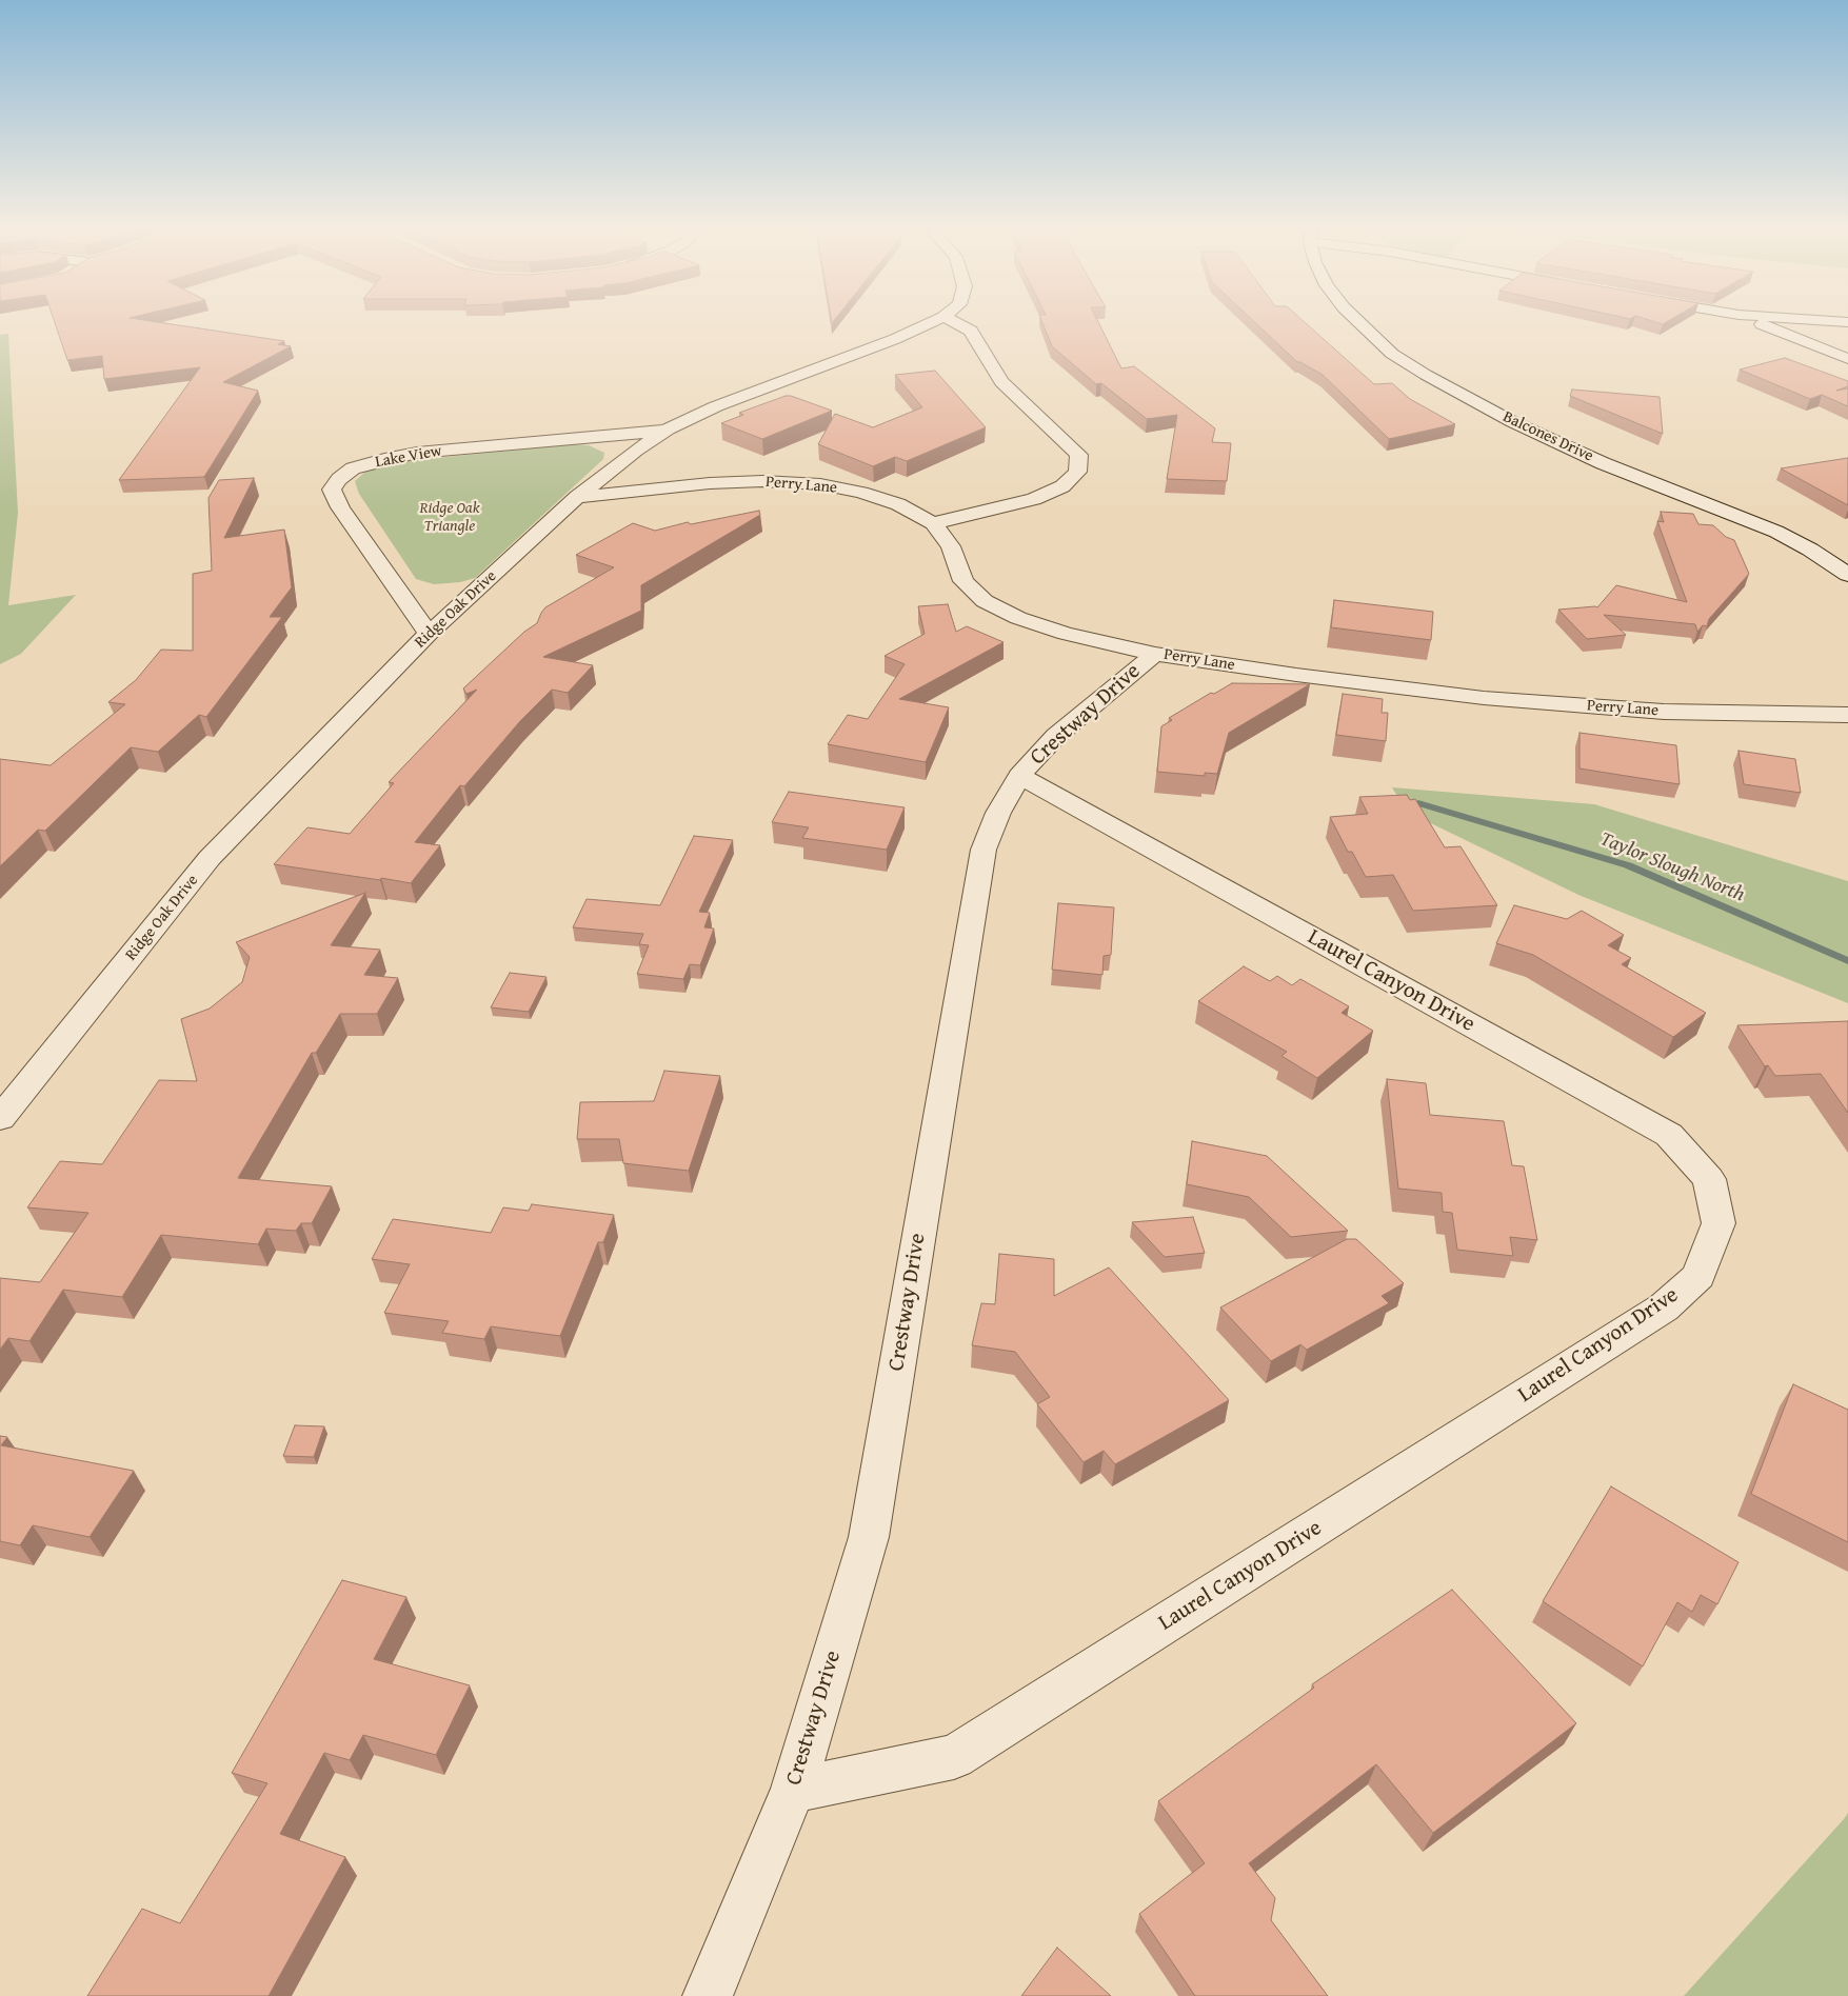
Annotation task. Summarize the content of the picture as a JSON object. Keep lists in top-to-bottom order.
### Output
{
  "streets": {
    "street": [
      "Balcones Drive",
      "Lake View",
      "Perry Lane",
      "Ridge Oak Drive",
      "Crestway Drive",
      "Laurel Canyon Drive"
    ]
  },
  "crossings": [
    ["Lake View", "Ridge Oak Drive"],
    ["Perry Lane", "Ridge Oak Drive"],
    ["Perry Lane", "Crestway Drive"],
    ["Crestway Drive", "Laurel Canyon Drive"]
  ],
  "water": ["Taylor Slough North"],
  "parks": ["Ridge Oak Triangle"]
}
